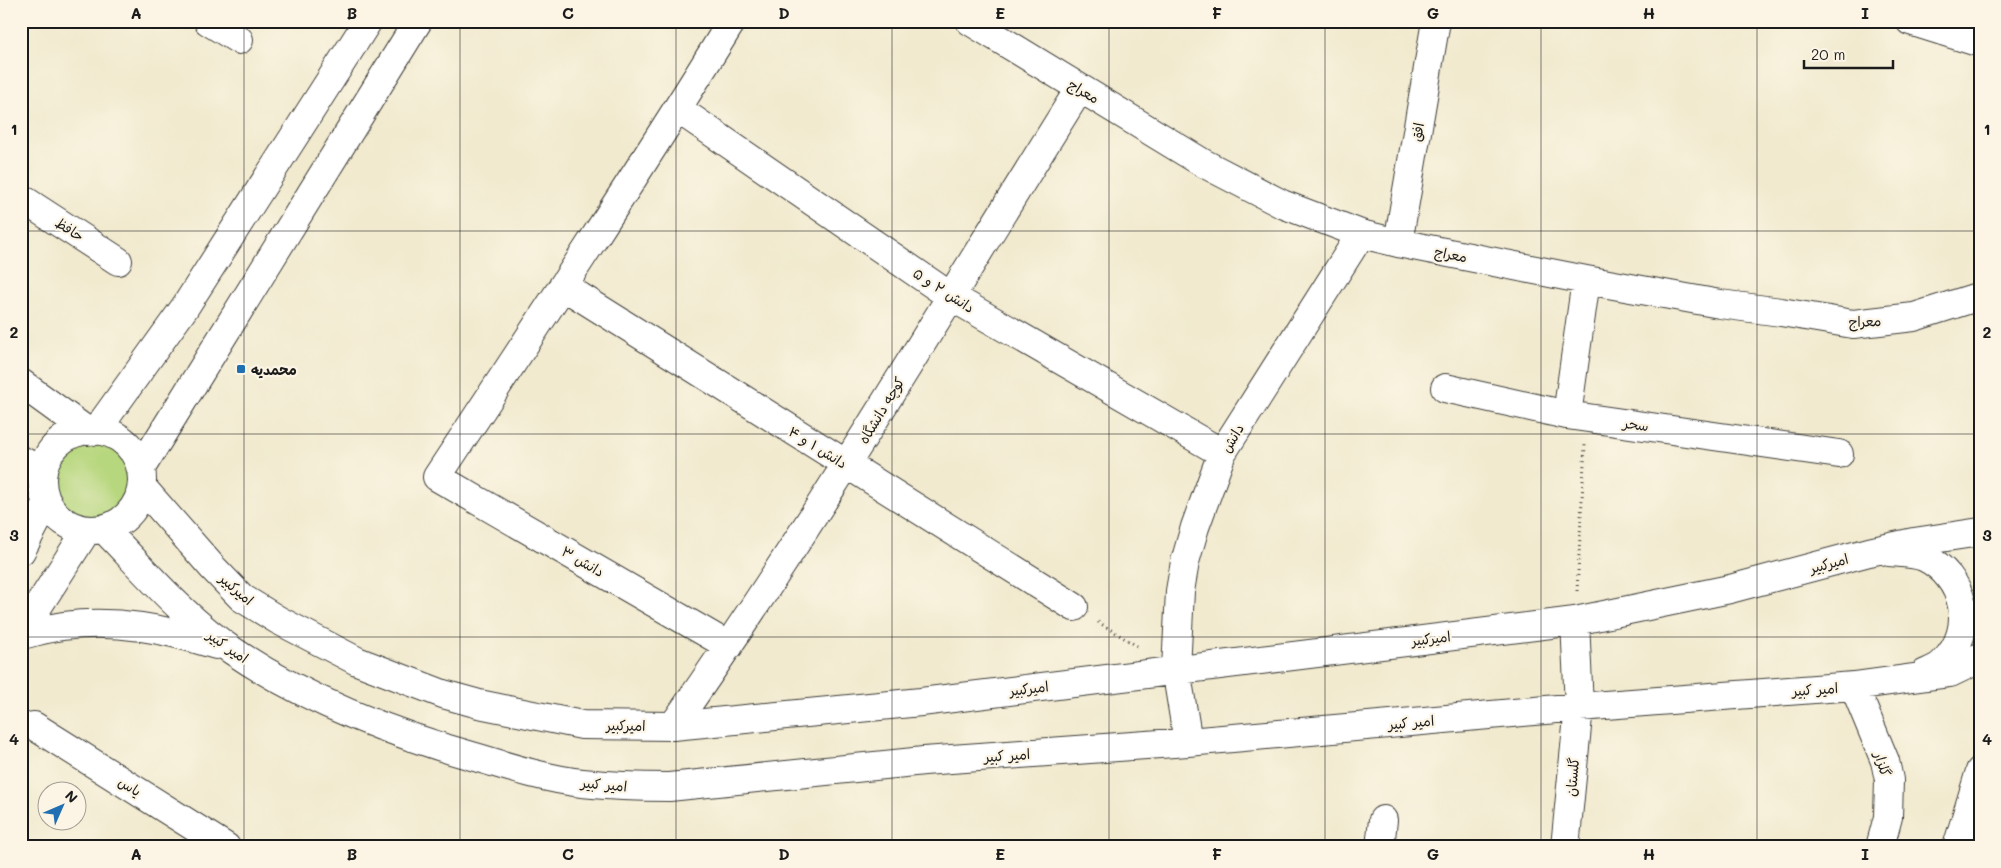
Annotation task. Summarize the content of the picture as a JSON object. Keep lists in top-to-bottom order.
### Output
{
  "streets": {
    "street": [
      "معراج",
      "افق",
      "حافظ",
      "دانش ۲ و ۵",
      "کوچه دانشگاه",
      "سحر",
      "دانش",
      "دانش ۱ و ۴",
      "دانش ۳",
      "امیرکبیر",
      "امیر کبیر",
      "گلزار",
      "گلستان",
      "یاس"
    ]
  },
  "crossings": [
    ["معراج", "افق"],
    ["معراج", "کوچه دانشگاه"],
    ["معراج", "دانش"],
    ["دانش ۲ و ۵", "کوچه دانشگاه"],
    ["دانش ۲ و ۵", "دانش"],
    ["کوچه دانشگاه", "دانش ۱ و ۴"],
    ["کوچه دانشگاه", "دانش ۳"],
    ["کوچه دانشگاه", "امیرکبیر"],
    ["دانش", "امیرکبیر"],
    ["دانش", "امیر کبیر"],
    ["دانش ۱ و ۴", "دانش ۳"],
    ["امیرکبیر", "امیر کبیر"],
    ["امیرکبیر", "گلستان"],
    ["امیر کبیر", "گلزار"],
    ["امیر کبیر", "گلستان"]
  ],
  "places": {
    "transit": ["محمدیه"]
  },
  "scale_bar": "20 m",
  "north": "top right",
  "grid": {
    "columns": [
      "A",
      "B",
      "C",
      "D",
      "E",
      "F",
      "G",
      "H",
      "I"
    ],
    "rows": [
      "1",
      "2",
      "3",
      "4"
    ]
  }
}
